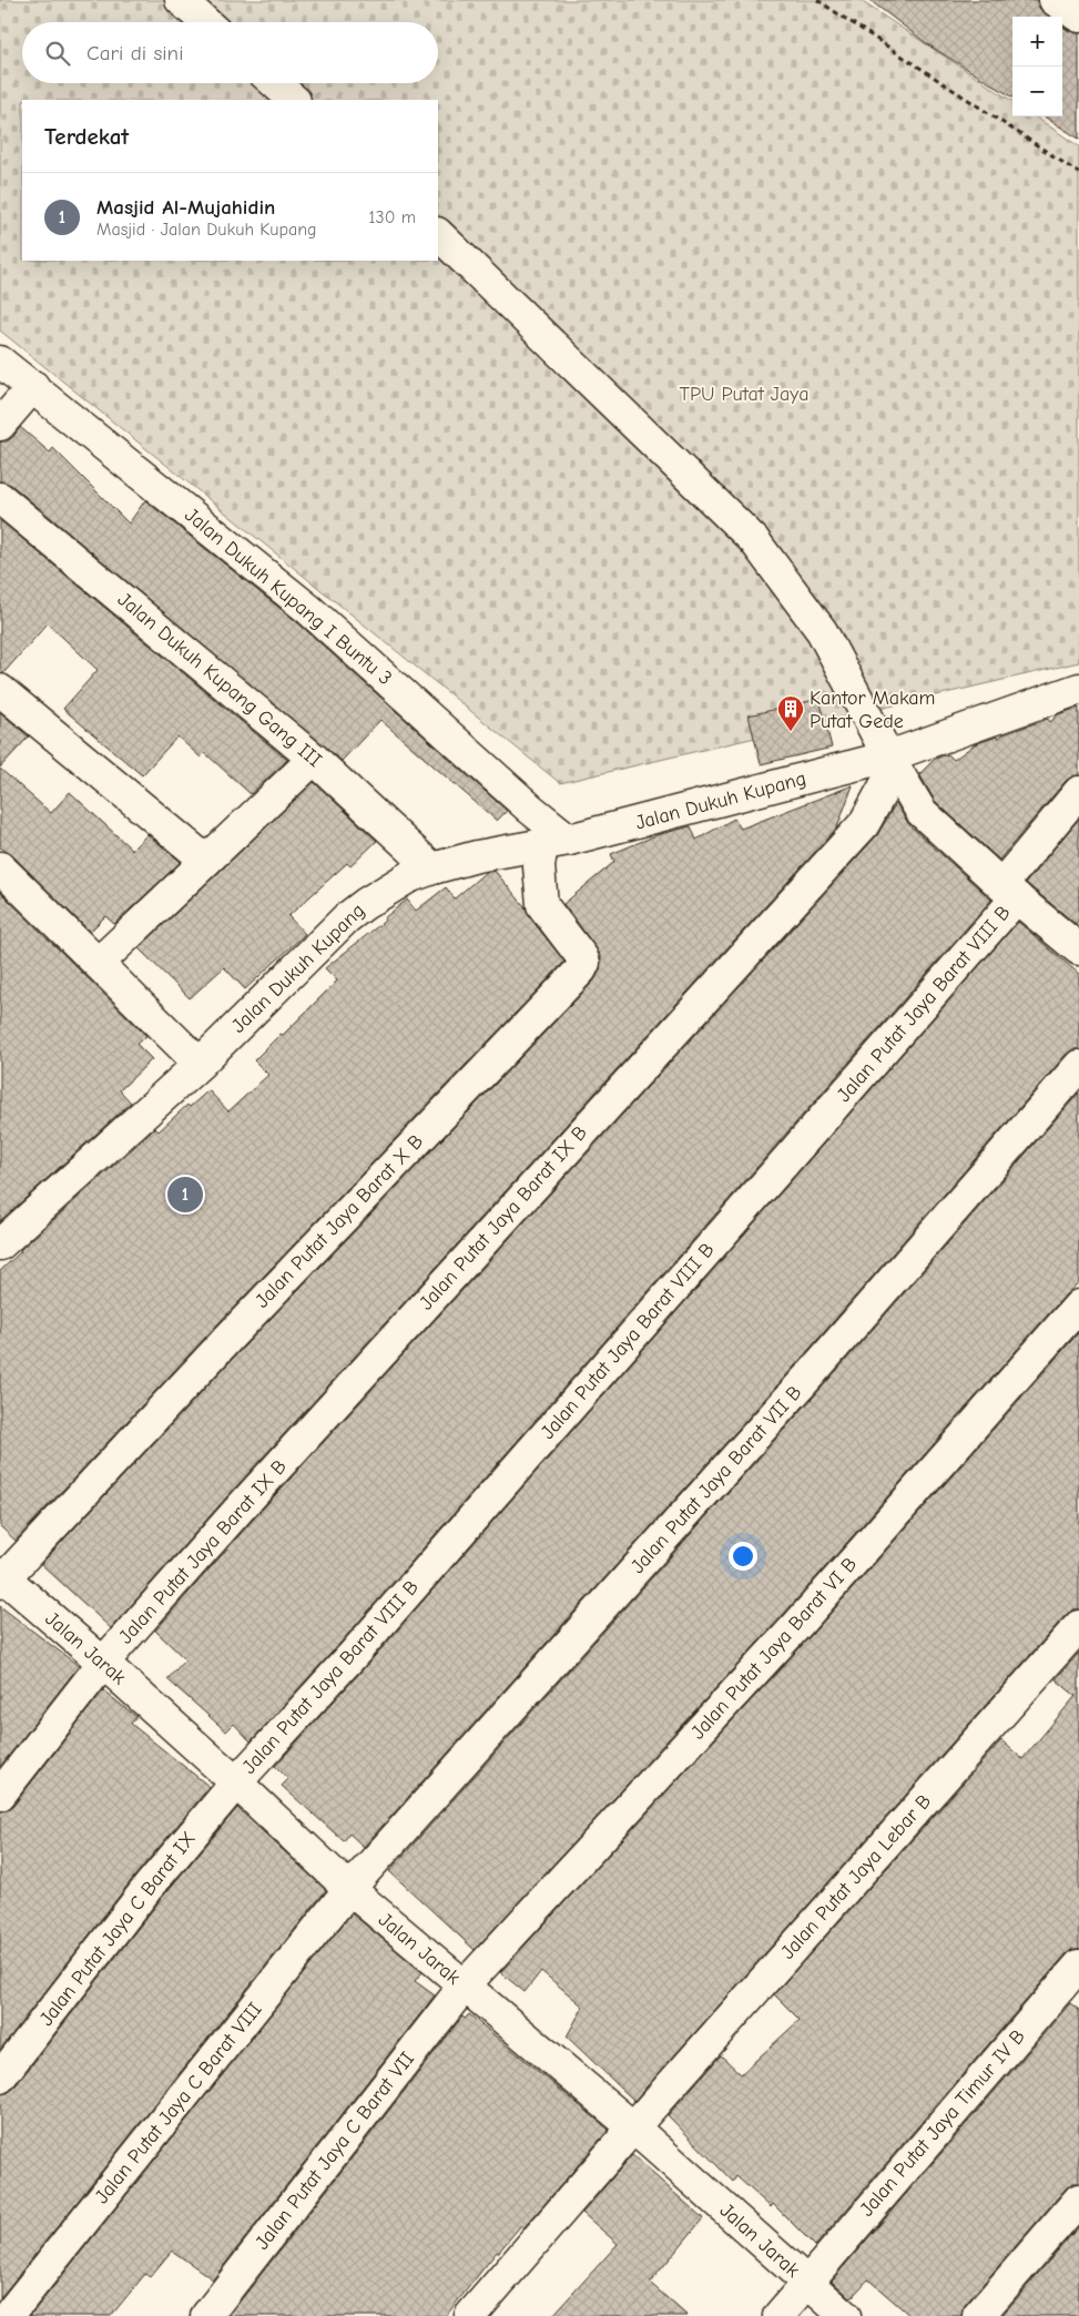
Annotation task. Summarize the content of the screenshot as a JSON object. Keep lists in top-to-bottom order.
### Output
{
  "streets": {
    "street": [
      "Jalan Dukuh Kupang I Buntu 3",
      "Jalan Dukuh Kupang Gang III",
      "Jalan Dukuh Kupang",
      "Jalan Putat Jaya Barat VIII B",
      "Jalan Putat Jaya Barat IX B",
      "Jalan Putat Jaya Barat X B",
      "Jalan Putat Jaya Barat VII B",
      "Jalan Jarak",
      "Jalan Putat Jaya Barat VI B",
      "Jalan Putat Jaya Lebar B",
      "Jalan Putat Jaya C Barat IX",
      "Jalan Putat Jaya C Barat VIII",
      "Jalan Putat Jaya Timur IV B",
      "Jalan Putat Jaya C Barat VII"
    ]
  },
  "crossings": [
    ["Jalan Dukuh Kupang I Buntu 3", "Jalan Dukuh Kupang"],
    ["Jalan Dukuh Kupang I Buntu 3", "Jalan Putat Jaya Barat X B"],
    ["Jalan Dukuh Kupang Gang III", "Jalan Dukuh Kupang"],
    ["Jalan Dukuh Kupang", "Jalan Putat Jaya Barat IX B"],
    ["Jalan Dukuh Kupang", "Jalan Putat Jaya Barat X B"],
    ["Jalan Putat Jaya Barat VIII B", "Jalan Jarak"],
    ["Jalan Putat Jaya Barat VIII B", "Jalan Putat Jaya C Barat IX"],
    ["Jalan Putat Jaya Barat IX B", "Jalan Jarak"],
    ["Jalan Putat Jaya Barat X B", "Jalan Jarak"],
    ["Jalan Putat Jaya Barat VII B", "Jalan Jarak"],
    ["Jalan Putat Jaya Barat VII B", "Jalan Putat Jaya C Barat VIII"],
    ["Jalan Jarak", "Jalan Putat Jaya Barat VI B"],
    ["Jalan Jarak", "Jalan Putat Jaya Lebar B"],
    ["Jalan Jarak", "Jalan Putat Jaya C Barat IX"],
    ["Jalan Jarak", "Jalan Putat Jaya C Barat VIII"],
    ["Jalan Jarak", "Jalan Putat Jaya Timur IV B"],
    ["Jalan Jarak", "Jalan Putat Jaya C Barat VII"],
    ["Jalan Putat Jaya Barat VI B", "Jalan Putat Jaya C Barat VII"]
  ],
  "parks": ["TPU Putat Jaya"],
  "places": {
    "building": ["Kantor Makam Putat Gede"]
  },
  "page": {
    "map_buttons": ["+", "−"],
    "search": "Cari di sini",
    "heading": "Terdekat",
    "list": [
      {
        "mark": "1",
        "name": "Masjid Al-Mujahidin",
        "note": "Masjid · Jalan Dukuh Kupang",
        "value": "130 m"
      }
    ],
    "pins": "1"
  }
}
